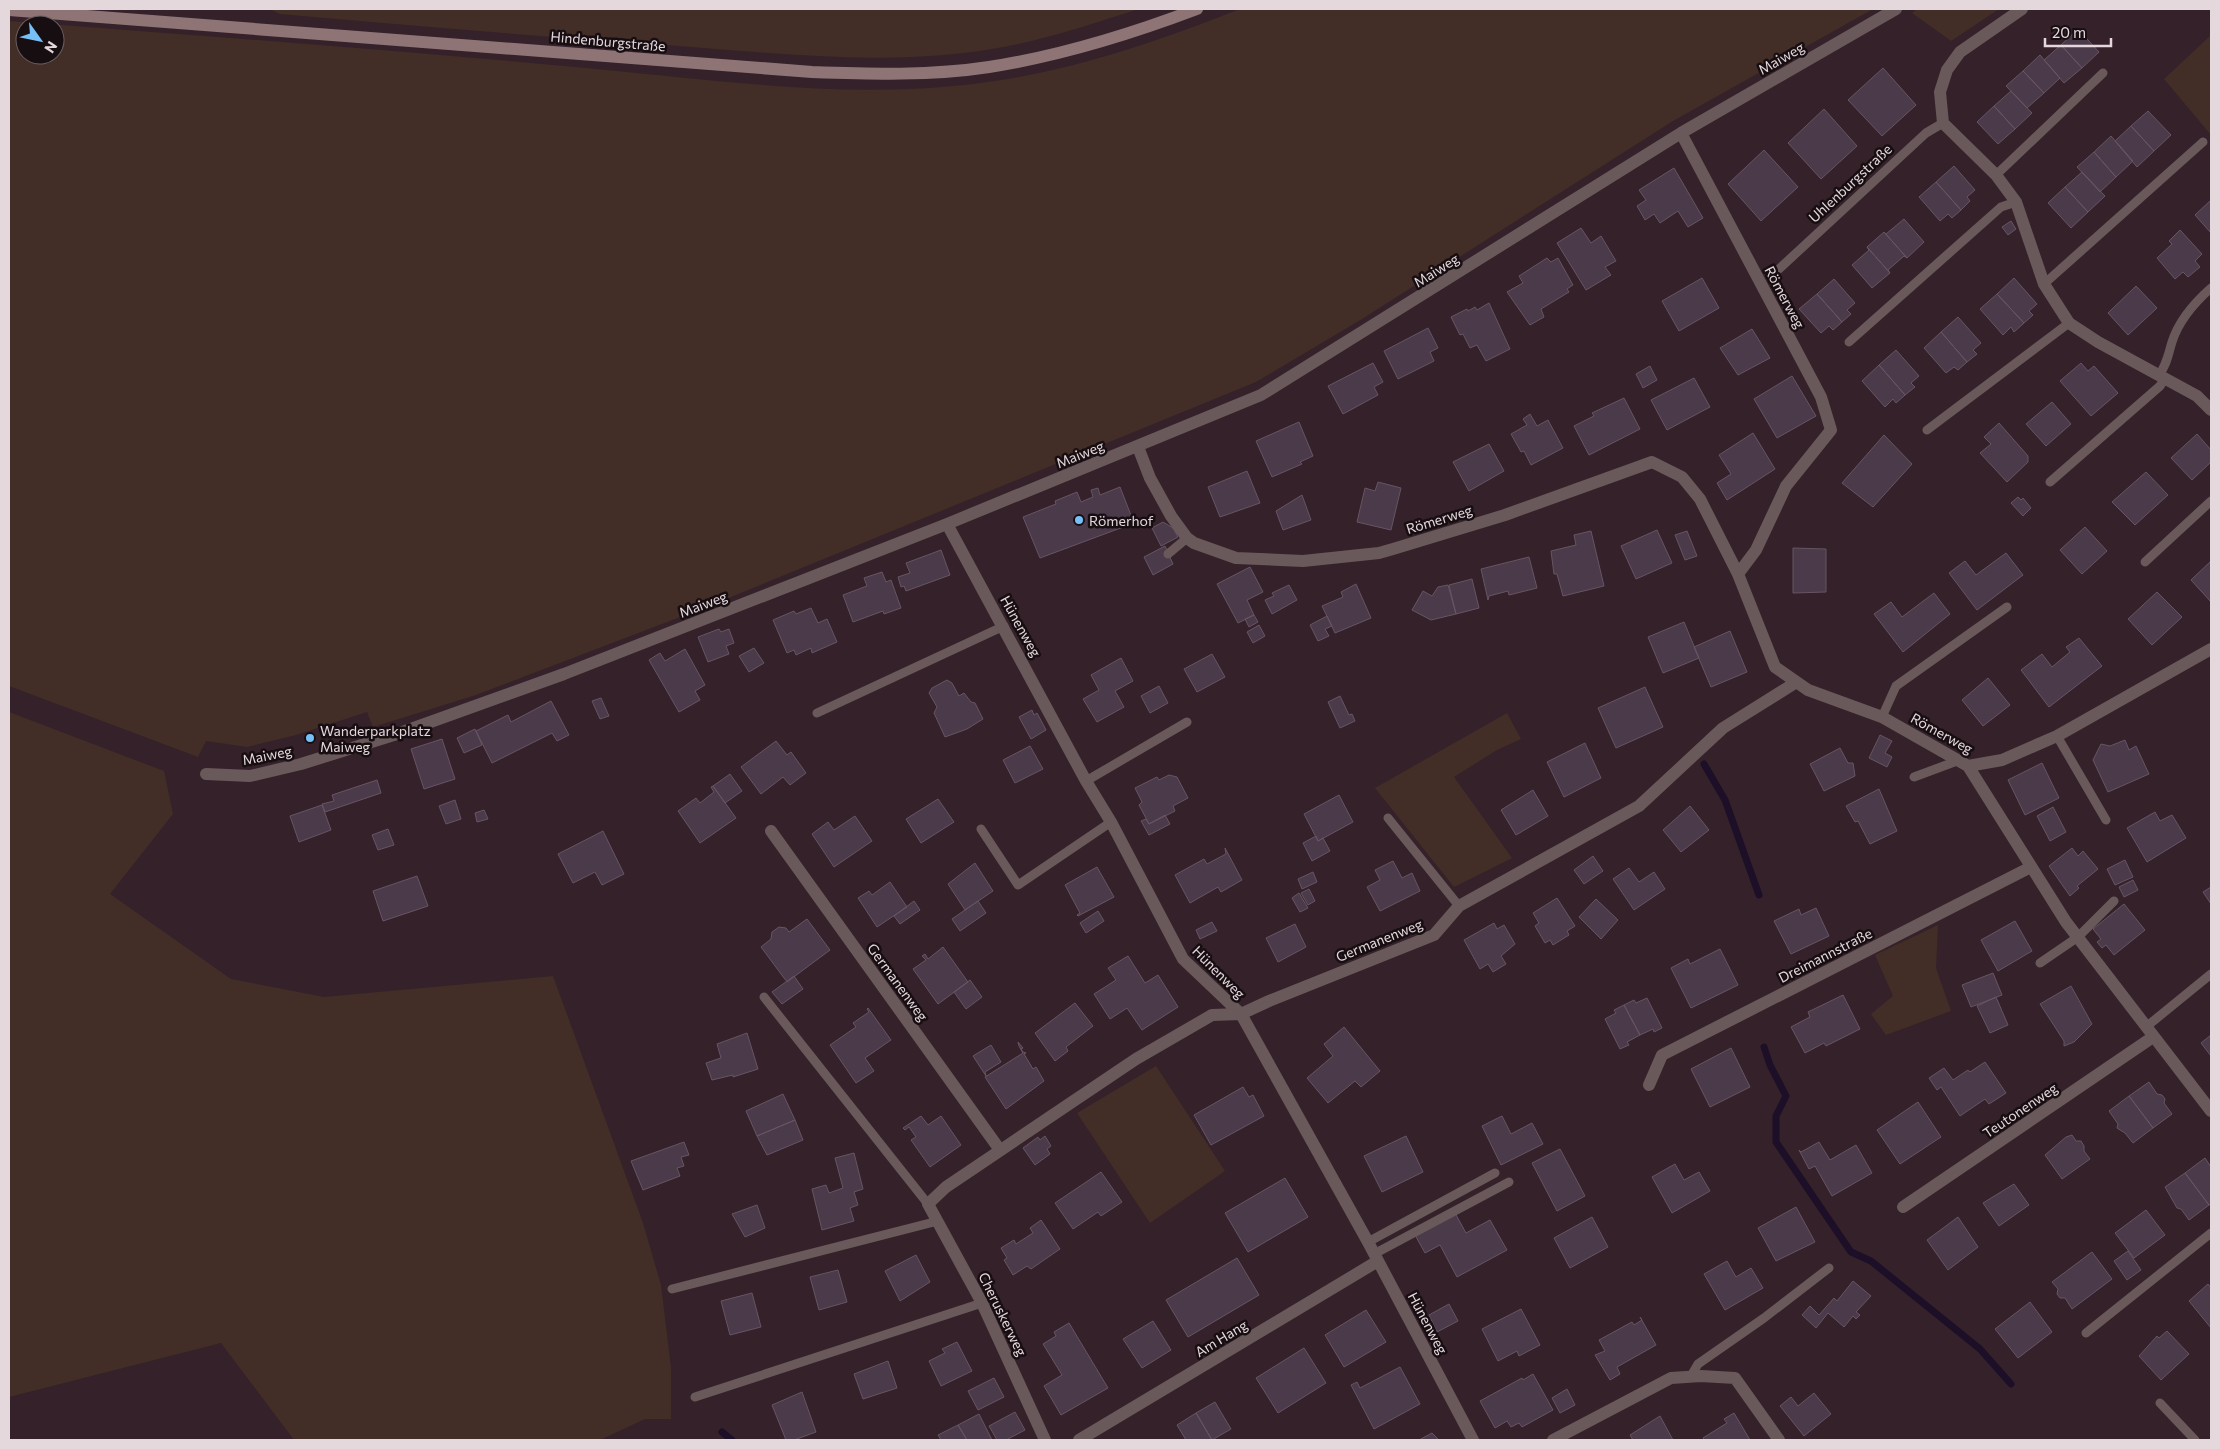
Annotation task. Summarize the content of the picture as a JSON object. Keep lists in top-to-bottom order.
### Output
{
  "streets": {
    "main road": ["Hindenburgstraße"],
    "street": [
      "Maiweg",
      "Römerweg",
      "Hünenweg",
      "Germanenweg",
      "Dreimannstraße",
      "Teutonenweg",
      "Cheruskerweg",
      "Am Hang"
    ],
    "lane": ["Uhlenburgstraße"]
  },
  "crossings": [
    ["Maiweg", "Römerweg"],
    ["Maiweg", "Hünenweg"],
    ["Römerweg", "Germanenweg"],
    ["Hünenweg", "Germanenweg"],
    ["Hünenweg", "Am Hang"],
    ["Germanenweg", "Cheruskerweg"]
  ],
  "places": ["Römerhof", "Wanderparkplatz Maiweg"],
  "scale_bar": "20 m",
  "north": "bottom right"
}
